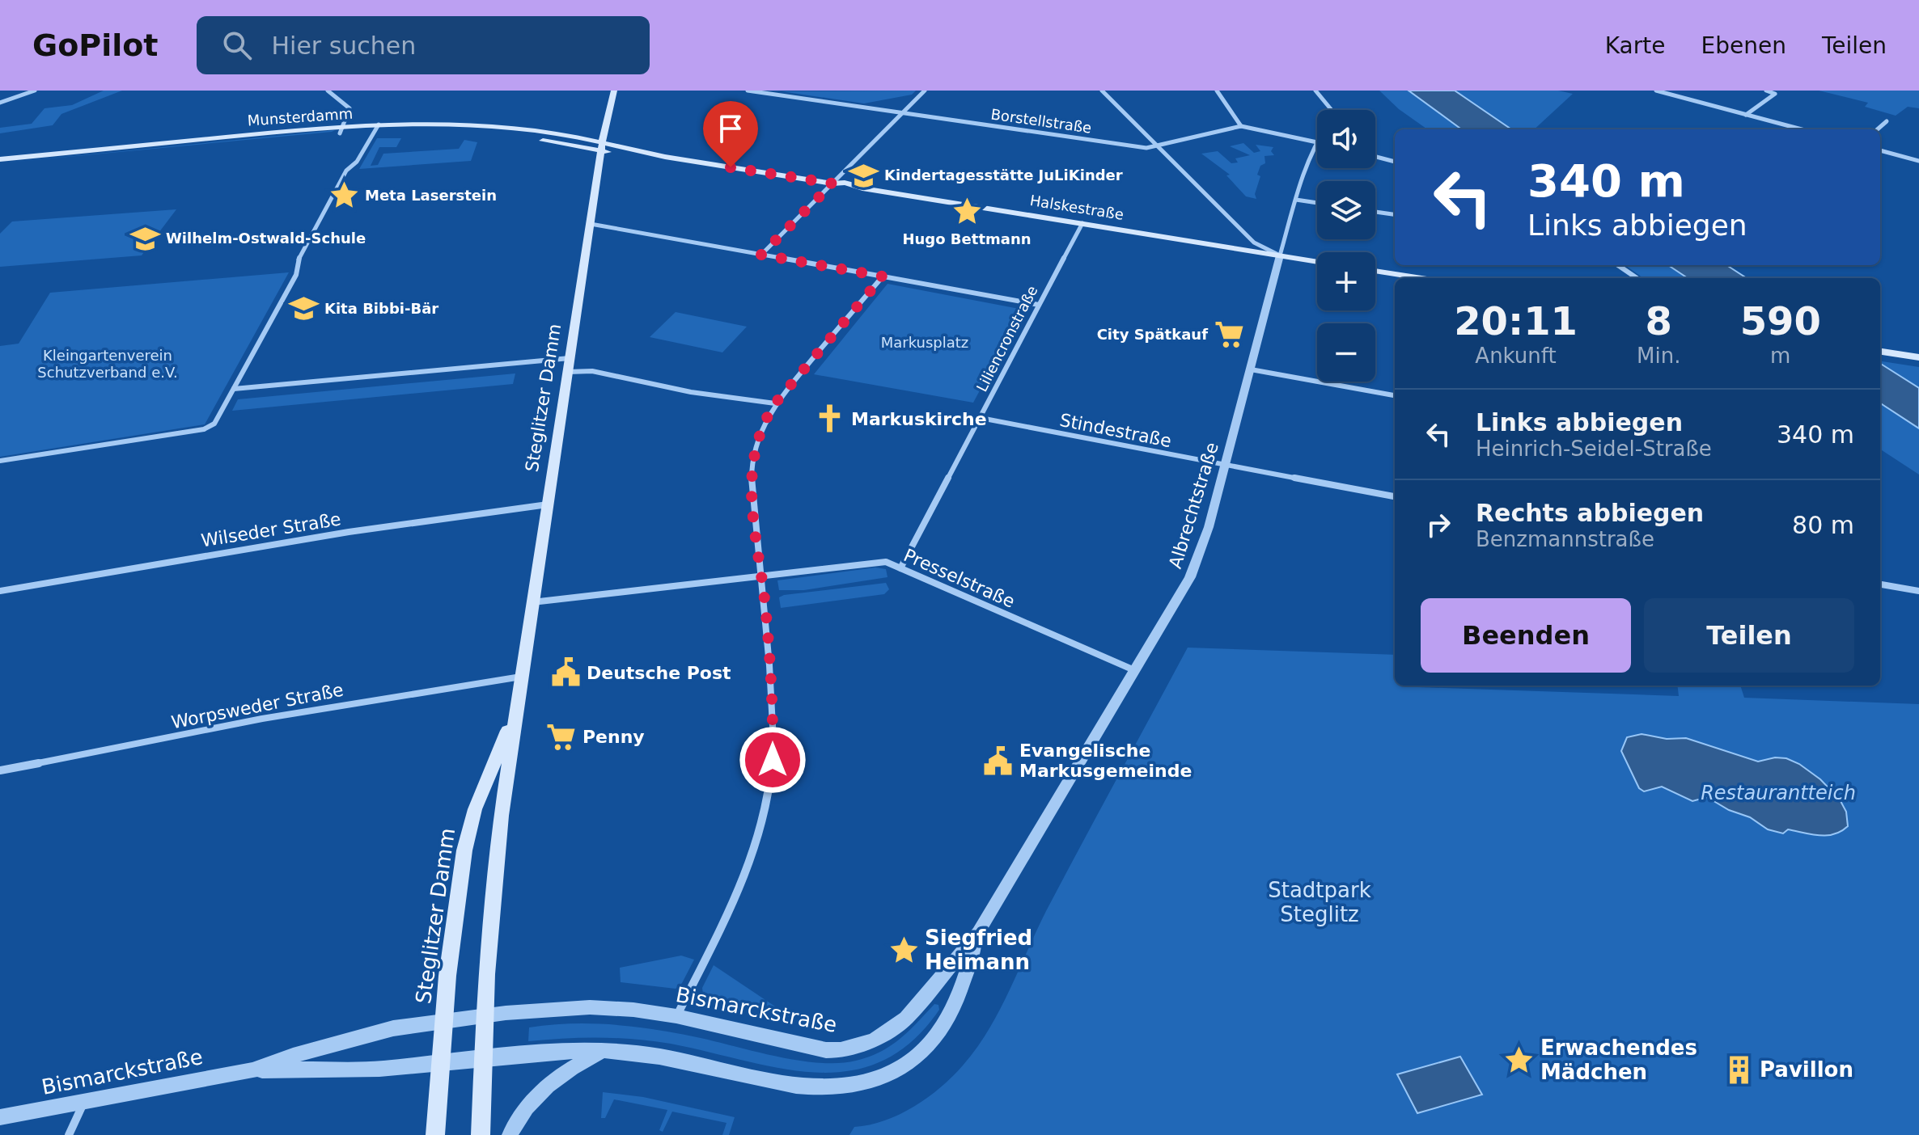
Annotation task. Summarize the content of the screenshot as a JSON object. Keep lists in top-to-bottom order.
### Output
{
  "streets": {
    "main road": ["Munsterdamm", "Halskestraße", "Steglitzer Damm"],
    "street": [
      "Borstellstraße",
      "Liliencronstraße",
      "Stindestraße",
      "Albrechtstraße",
      "Wilseder Straße",
      "Presselstraße",
      "Worpsweder Straße",
      "Bismarckstraße"
    ]
  },
  "crossings": [
    ["Munsterdamm", "Halskestraße"],
    ["Munsterdamm", "Steglitzer Damm"],
    ["Borstellstraße", "Albrechtstraße"],
    ["Halskestraße", "Liliencronstraße"],
    ["Halskestraße", "Steglitzer Damm"],
    ["Halskestraße", "Albrechtstraße"],
    ["Liliencronstraße", "Stindestraße"],
    ["Liliencronstraße", "Presselstraße"],
    ["Steglitzer Damm", "Wilseder Straße"],
    ["Steglitzer Damm", "Presselstraße"],
    ["Steglitzer Damm", "Worpsweder Straße"],
    ["Steglitzer Damm", "Bismarckstraße"],
    ["Stindestraße", "Albrechtstraße"],
    ["Albrechtstraße", "Presselstraße"],
    ["Albrechtstraße", "Bismarckstraße"]
  ],
  "water": ["Restaurantteich"],
  "parks": ["Markusplatz", "Kleingartenverein Schutzverband e.V.", "Stadtpark Steglitz"],
  "places": {
    "school or university": ["Kindertagesstätte JuLiKinder", "Wilhelm-Ostwald-Schule", "Kita Bibbi-Bär"],
    "place": [
      "Meta Laserstein",
      "Hugo Bettmann",
      "Siegfried Heimann",
      "Erwachendes Mädchen"
    ],
    "supermarket": ["City Spätkauf", "Penny"],
    "church": ["Markuskirche"],
    "public building": ["Deutsche Post", "Evangelische Markusgemeinde"],
    "building": ["Pavillon"]
  },
  "page": {
    "header": "GoPilot",
    "search": "Hier suchen",
    "nav": ["Karte", "Ebenen", "Teilen"],
    "map_buttons": ["+", "−"],
    "turn": ["340 m", "Links abbiegen"],
    "eta": [
      "20:11",
      "Ankunft",
      "8",
      "Min.",
      "590",
      "m"
    ],
    "list": [
      {
        "name": "Links abbiegen",
        "note": "Heinrich-Seidel-Straße",
        "value": "340 m"
      },
      {
        "name": "Rechts abbiegen",
        "note": "Benzmannstraße",
        "value": "80 m"
      }
    ],
    "buttons": ["Beenden", "Teilen"]
  }
}
